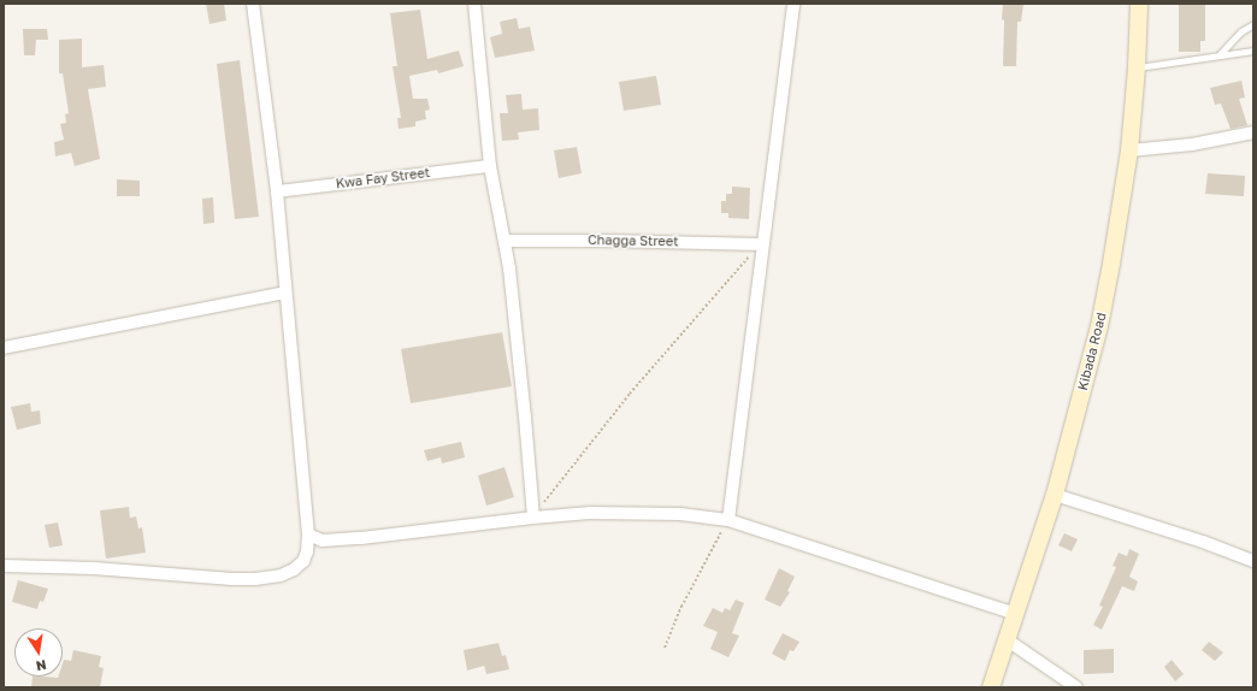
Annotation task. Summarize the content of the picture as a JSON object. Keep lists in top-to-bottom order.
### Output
{
  "streets": {
    "main road": ["Kibada Road"],
    "street": ["Kwa Fay Street", "Chagga Street"]
  },
  "north": "bottom"
}
